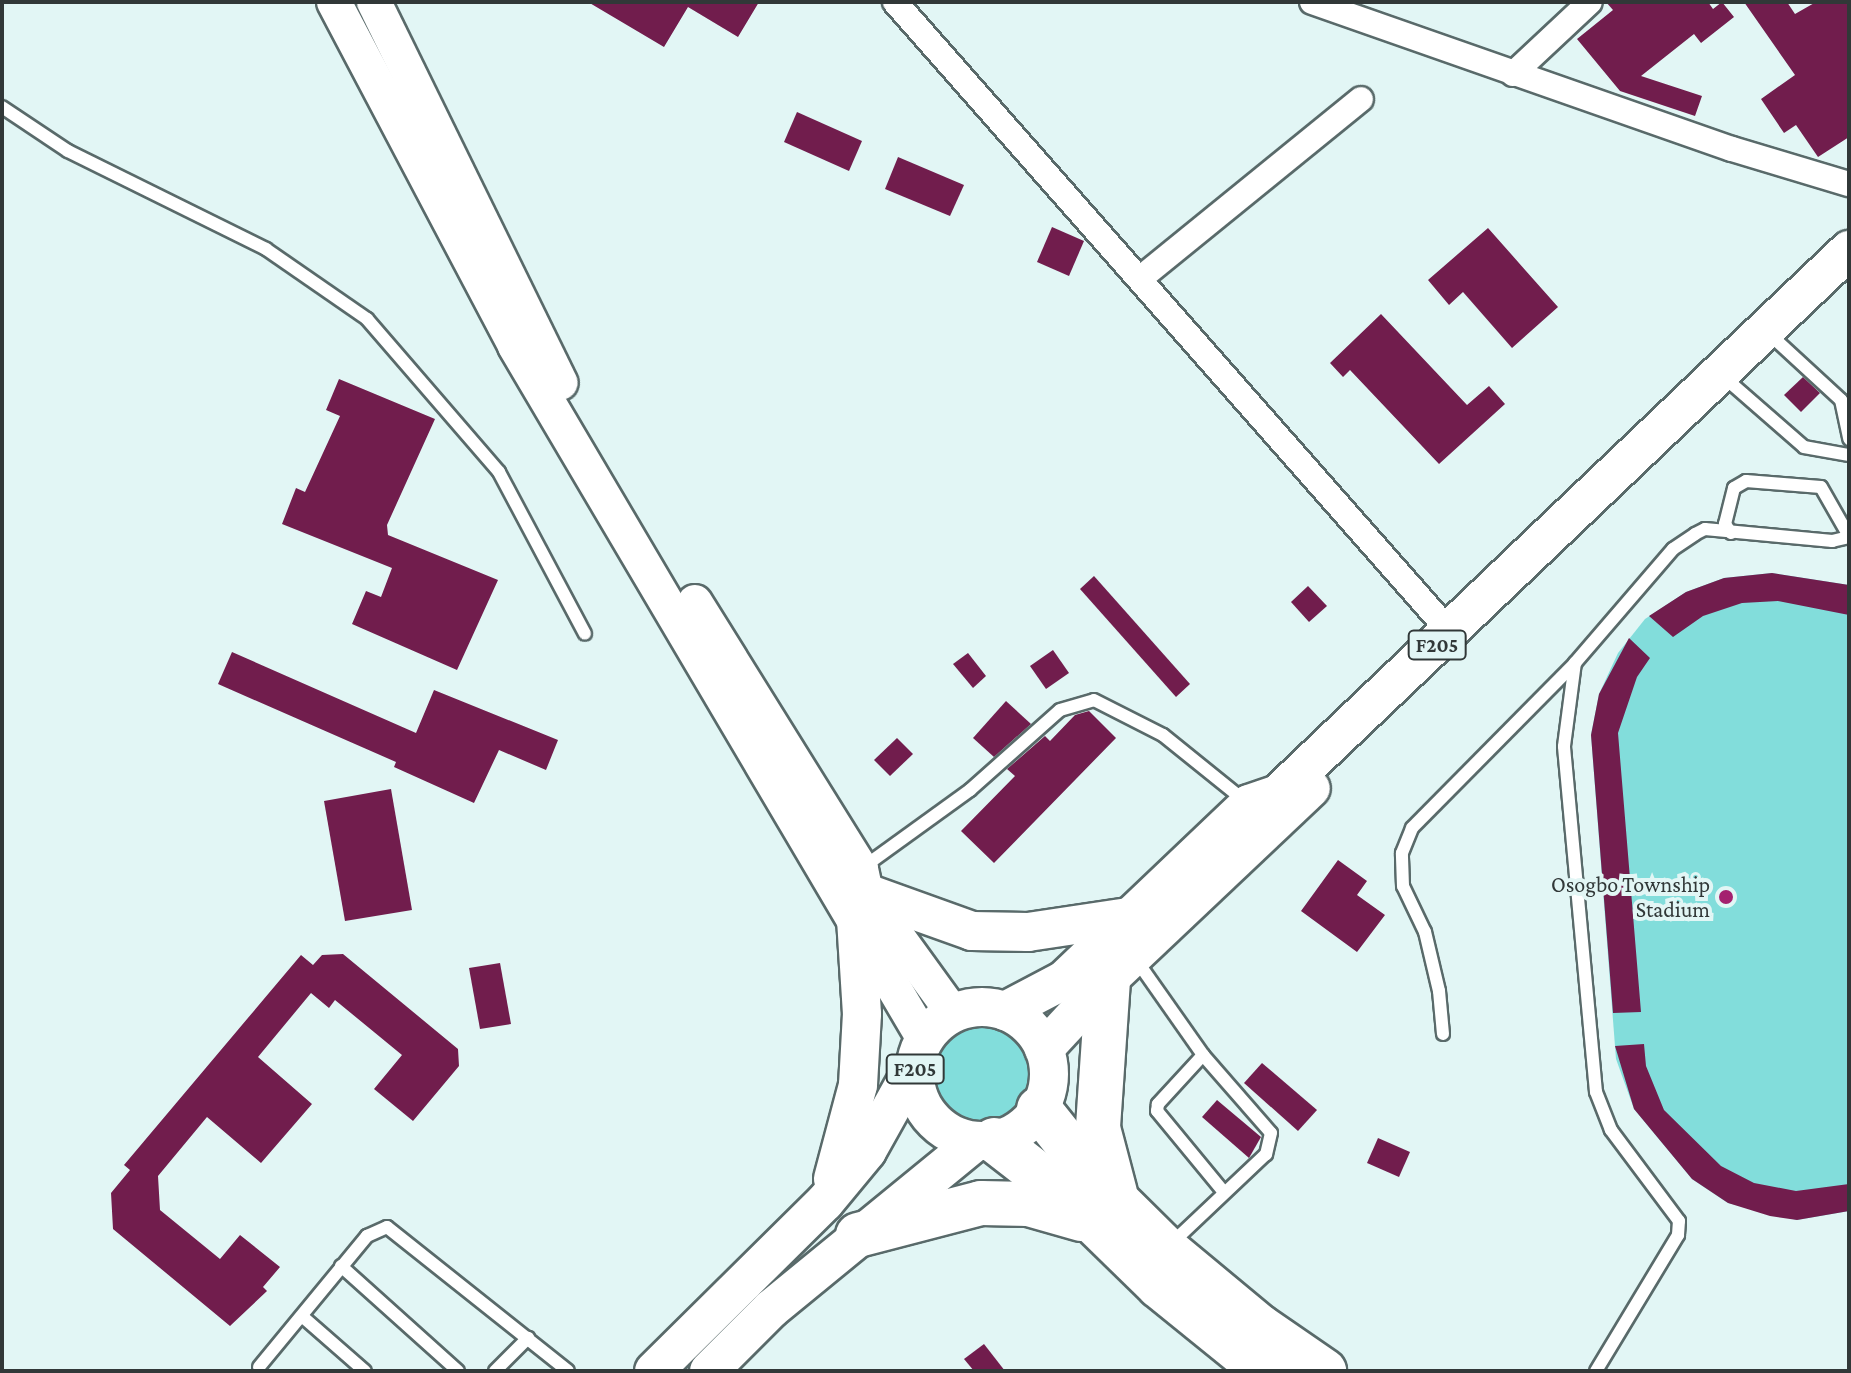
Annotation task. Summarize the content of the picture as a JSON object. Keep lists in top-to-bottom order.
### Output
{
  "streets": {
    "main road": ["F205"]
  },
  "places": ["Osogbo Township Stadium"]
}
